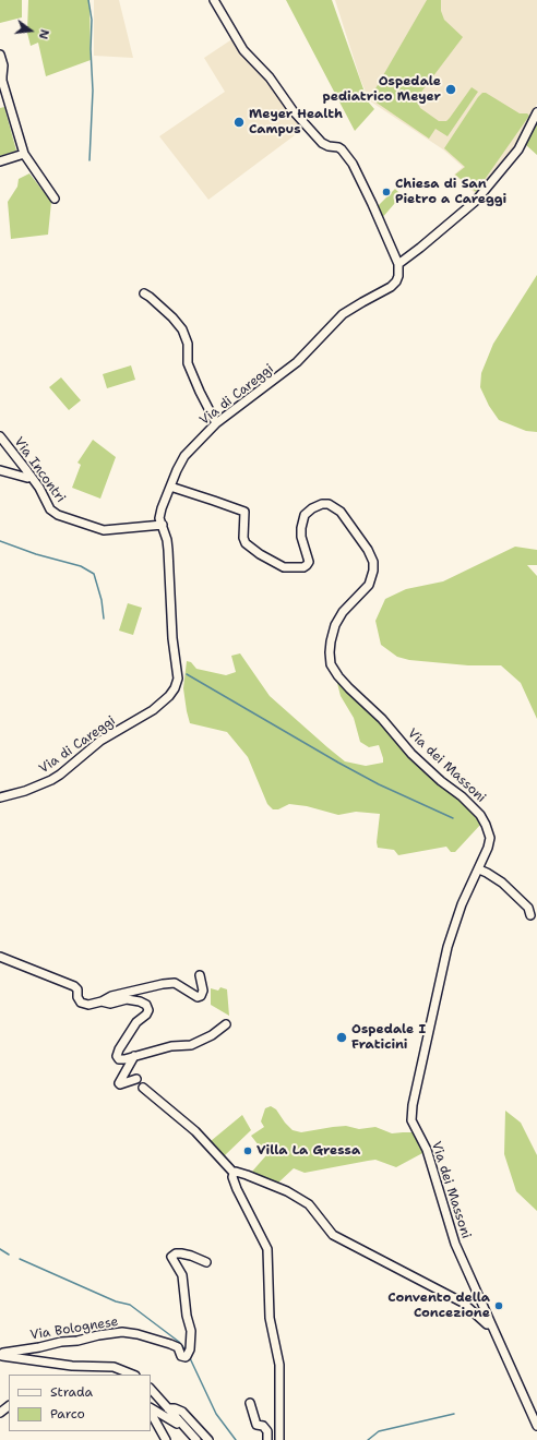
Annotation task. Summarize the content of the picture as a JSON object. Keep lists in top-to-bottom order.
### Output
{
  "streets": {
    "street": [
      "Via di Careggi",
      "Via Incontri",
      "Via dei Massoni",
      "Via Bolognese"
    ]
  },
  "crossings": [
    ["Via di Careggi", "Via Incontri"],
    ["Via di Careggi", "Via dei Massoni"]
  ],
  "places": [
    "Ospedale pediatrico Meyer",
    "Meyer Health Campus",
    "Chiesa di San Pietro a Careggi",
    "Ospedale I Fraticini",
    "Villa La Gressa",
    "Convento della Concezione"
  ],
  "legend": ["Strada", "Parco"],
  "north": "right"
}
